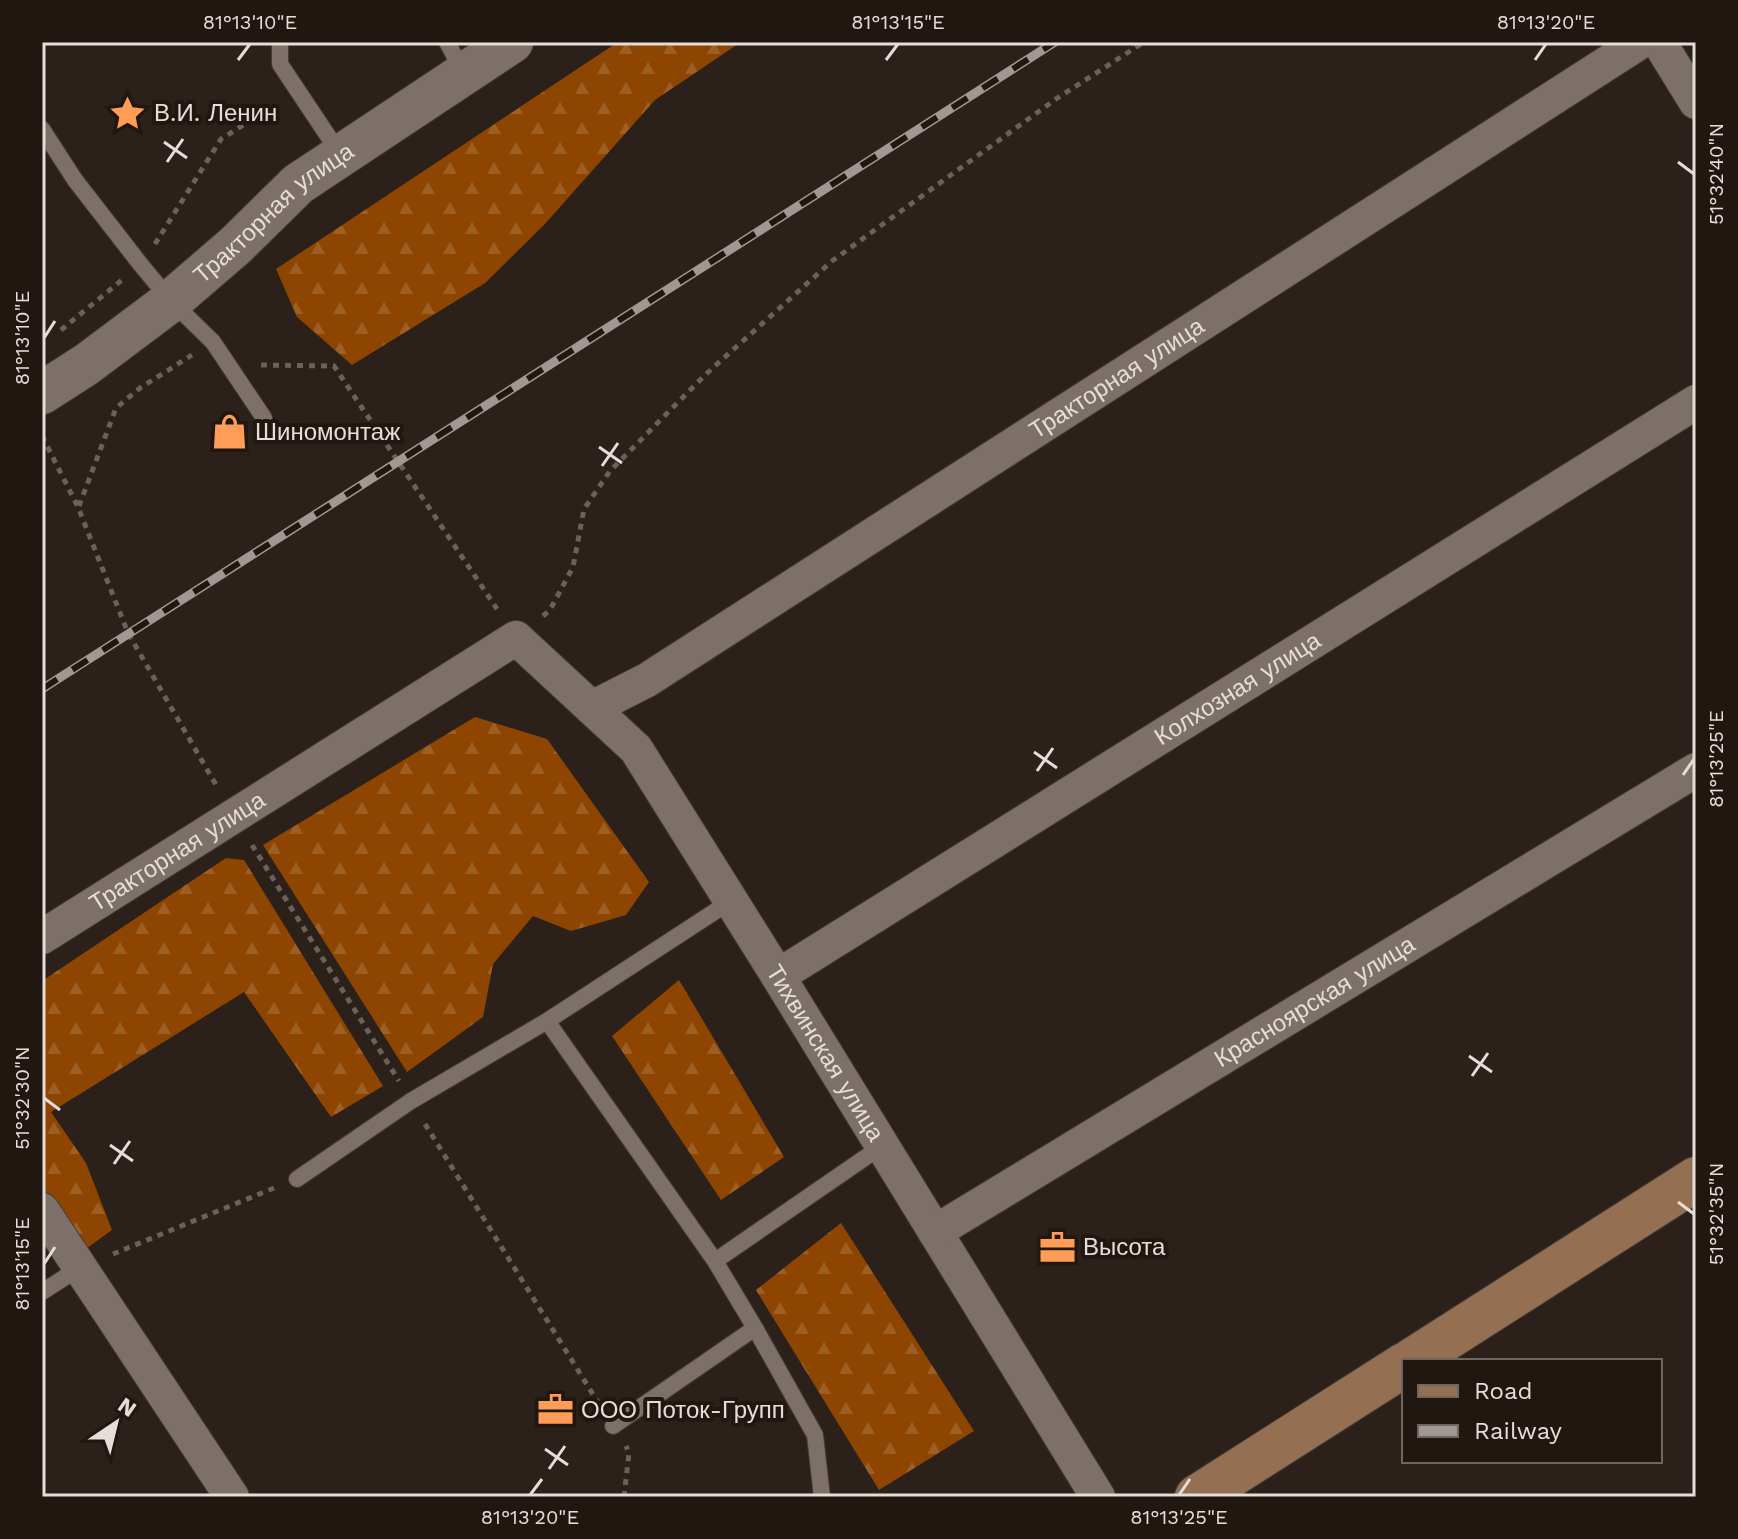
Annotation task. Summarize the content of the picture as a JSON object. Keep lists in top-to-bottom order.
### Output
{
  "streets": {
    "street": [
      "Тракторная улица",
      "Колхозная улица",
      "Красноярская улица",
      "Тихвинская улица"
    ]
  },
  "crossings": [
    ["Тракторная улица", "Тихвинская улица"],
    ["Колхозная улица", "Тихвинская улица"],
    ["Красноярская улица", "Тихвинская улица"]
  ],
  "places": {
    "place": ["В.И. Ленин"],
    "shop": ["Шиномонтаж"],
    "office": ["Высота", "ООО Поток-Групп"]
  },
  "legend": ["Road", "Railway"],
  "north": "top right",
  "coordinates": [
    "81°13'10\"E",
    "81°13'15\"E",
    "81°13'20\"E",
    "51°32'40\"N",
    "81°13'25\"E",
    "51°32'30\"N",
    "51°32'35\"N"
  ]
}
